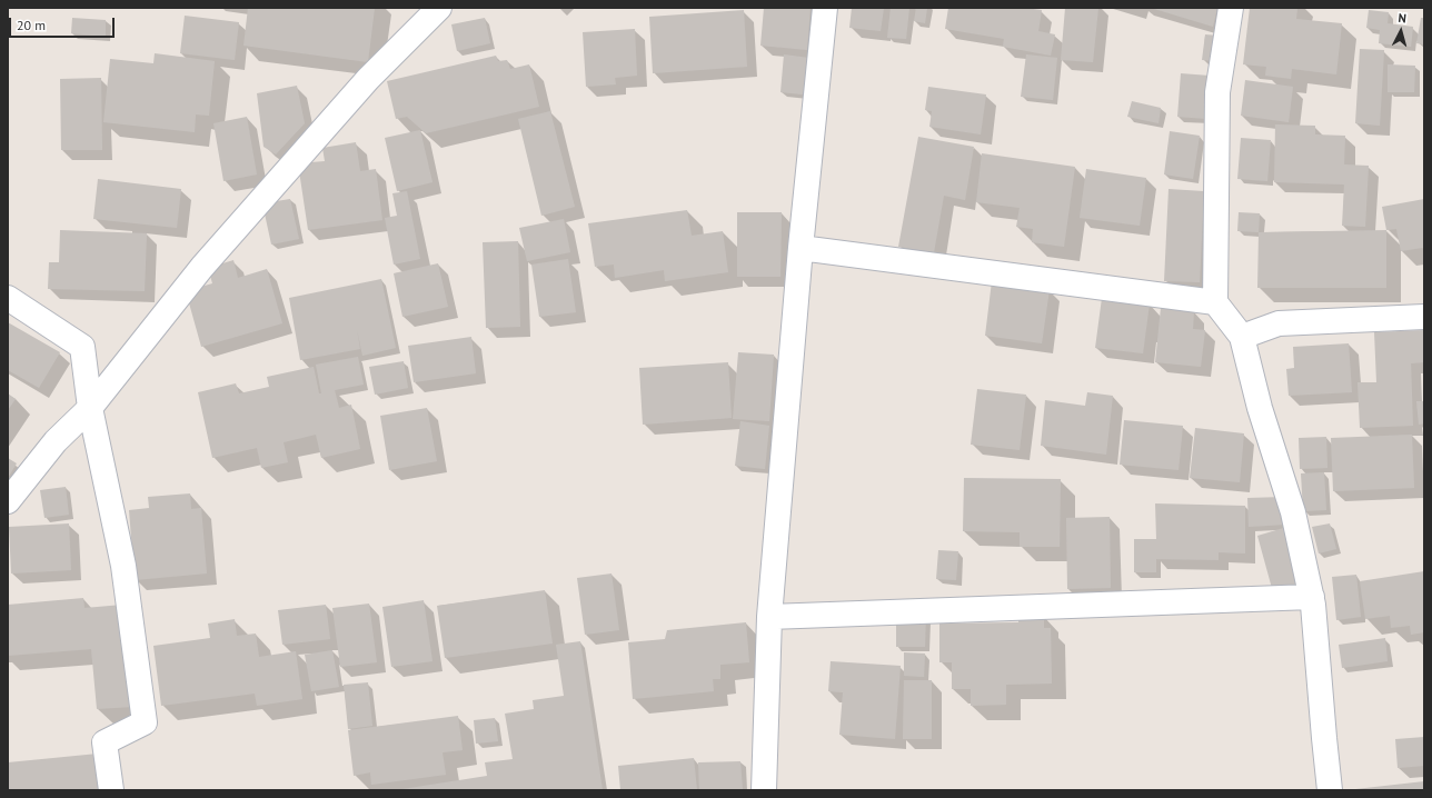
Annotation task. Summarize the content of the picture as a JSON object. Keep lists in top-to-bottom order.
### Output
{
  "scale_bar": "20 m",
  "north": "top"
}
